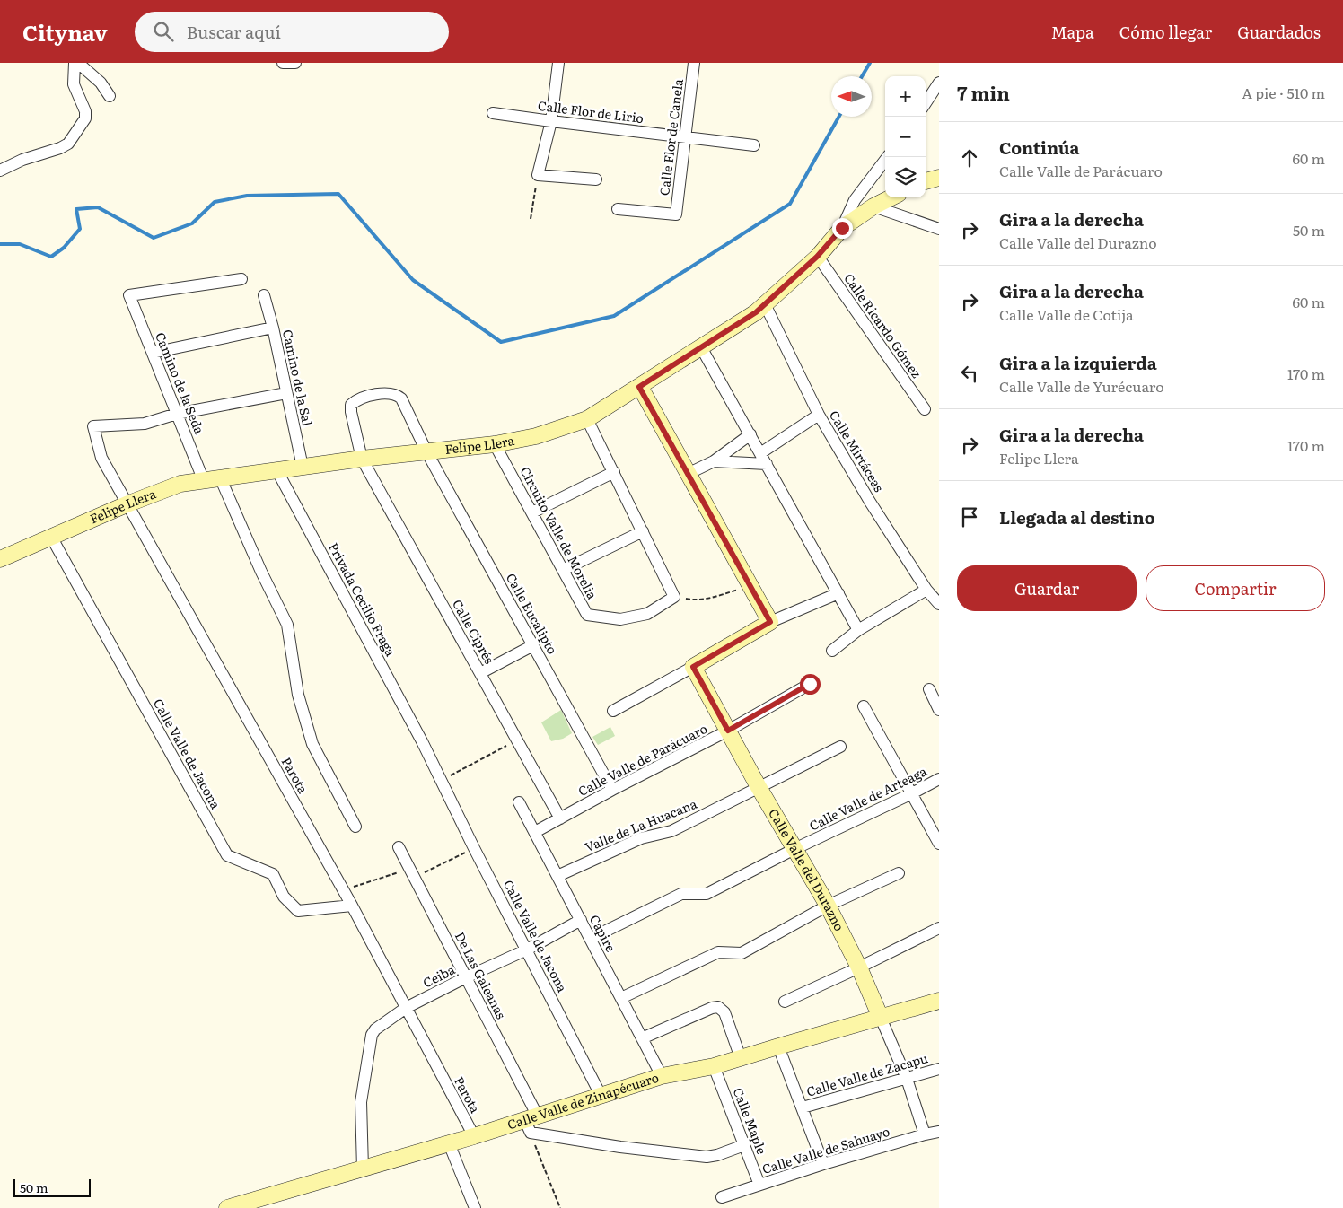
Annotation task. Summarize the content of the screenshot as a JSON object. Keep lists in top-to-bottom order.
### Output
{
  "streets": {
    "street": [
      "Calle Flor de Lirio",
      "Calle Flor de Canela",
      "Calle Ricardo Gómez",
      "Camino de la Sal",
      "Camino de la Seda",
      "Felipe Llera",
      "Calle Mirtáceas",
      "Circuito Valle de Morelia",
      "Privada Cecilio Fraga",
      "Calle Eucalipto",
      "Calle Ciprés",
      "Calle Valle de Jacona",
      "Calle Valle de Parácuaro",
      "Parota",
      "Calle Valle de Arteaga",
      "Valle de La Huacana",
      "Calle Valle del Durazno",
      "Capire",
      "De Las Galeanas",
      "Ceiba",
      "Calle Valle de Zacapu",
      "Calle Valle de Zinapécuaro",
      "Calle Maple",
      "Calle Valle de Sahuayo"
    ]
  },
  "crossings": [
    ["Calle Flor de Lirio", "Calle Flor de Canela"],
    ["Calle Ricardo Gómez", "Felipe Llera"],
    ["Camino de la Sal", "Felipe Llera"],
    ["Camino de la Seda", "Felipe Llera"],
    ["Camino de la Seda", "Parota"],
    ["Felipe Llera", "Calle Mirtáceas"],
    ["Felipe Llera", "Circuito Valle de Morelia"],
    ["Felipe Llera", "Privada Cecilio Fraga"],
    ["Felipe Llera", "Calle Eucalipto"],
    ["Felipe Llera", "Calle Ciprés"],
    ["Felipe Llera", "Calle Valle de Jacona"],
    ["Felipe Llera", "Parota"],
    ["Privada Cecilio Fraga", "Calle Valle de Jacona"],
    ["Calle Eucalipto", "Calle Ciprés"],
    ["Calle Eucalipto", "Calle Valle de Parácuaro"],
    ["Calle Ciprés", "Calle Valle de Parácuaro"],
    ["Calle Valle de Jacona", "Parota"],
    ["Calle Valle de Jacona", "Ceiba"],
    ["Calle Valle de Jacona", "Calle Valle de Zinapécuaro"],
    ["Calle Valle de Parácuaro", "Calle Valle del Durazno"],
    ["Calle Valle de Parácuaro", "Capire"],
    ["Parota", "Ceiba"],
    ["Parota", "Calle Valle de Zinapécuaro"],
    ["Calle Valle de Arteaga", "Calle Valle del Durazno"],
    ["Calle Valle de Arteaga", "Capire"],
    ["Valle de La Huacana", "Calle Valle del Durazno"],
    ["Valle de La Huacana", "Capire"],
    ["Calle Valle del Durazno", "Calle Valle de Zacapu"],
    ["Calle Valle del Durazno", "Calle Valle de Zinapécuaro"],
    ["Calle Valle del Durazno", "Calle Valle de Sahuayo"],
    ["Capire", "Ceiba"],
    ["Capire", "Calle Valle de Zinapécuaro"],
    ["De Las Galeanas", "Ceiba"],
    ["De Las Galeanas", "Calle Valle de Zinapécuaro"],
    ["Ceiba", "Calle Valle de Zinapécuaro"],
    ["Calle Valle de Zinapécuaro", "Calle Maple"],
    ["Calle Maple", "Calle Valle de Sahuayo"]
  ],
  "scale_bar": "50 m",
  "north": "left",
  "page": {
    "header": "Citynav",
    "search": "Buscar aquí",
    "nav": ["Mapa", "Cómo llegar", "Guardados"],
    "heading": ["7 min", "A pie · 510 m"],
    "map_buttons": ["+", "−"],
    "list": [
      ["Continúa", "Calle Valle de Parácuaro", "60 m"],
      ["Gira a la derecha", "Calle Valle del Durazno", "50 m"],
      ["Gira a la derecha", "Calle Valle de Cotija", "60 m"],
      ["Gira a la izquierda", "Calle Valle de Yurécuaro", "170 m"],
      ["Gira a la derecha", "Felipe Llera", "170 m"],
      "Llegada al destino"
    ],
    "buttons": ["Guardar", "Compartir"],
    "scale": "50 m"
  }
}
